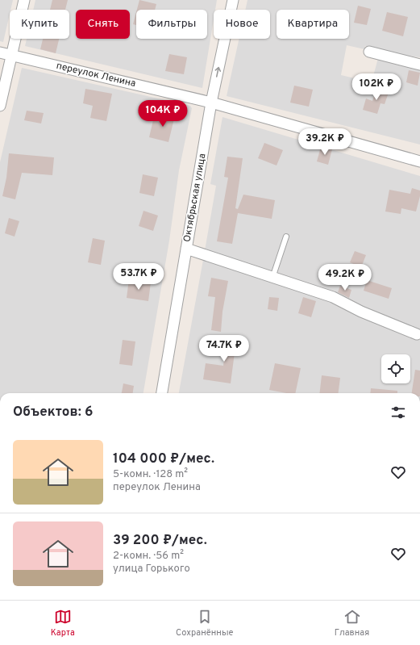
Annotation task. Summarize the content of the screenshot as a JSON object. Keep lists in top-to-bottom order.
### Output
{
  "streets": {
    "street": ["переулок Ленина", "Октябрьская улица"]
  },
  "crossings": [
    ["переулок Ленина", "Октябрьская улица"]
  ],
  "page": {
    "chip": [
      "Купить",
      "Снять",
      "Фильтры",
      "Новое",
      "Квартира"
    ],
    "price": [
      "102K ₽",
      "104K ₽",
      "39.2K ₽",
      "53.7K ₽",
      "49.2K ₽",
      "74.7K ₽"
    ],
    "heading": "Объектов: 6",
    "list": [
      {
        "name": "104 000 ₽/мес.",
        "note": "5-комн. · 128 m² · переулок Ленина"
      },
      {
        "name": "39 200 ₽/мес.",
        "note": "2-комн. · 56 m² · улица Горького"
      }
    ],
    "tabs": ["Карта", "Сохранённые", "Главная"]
  }
}
